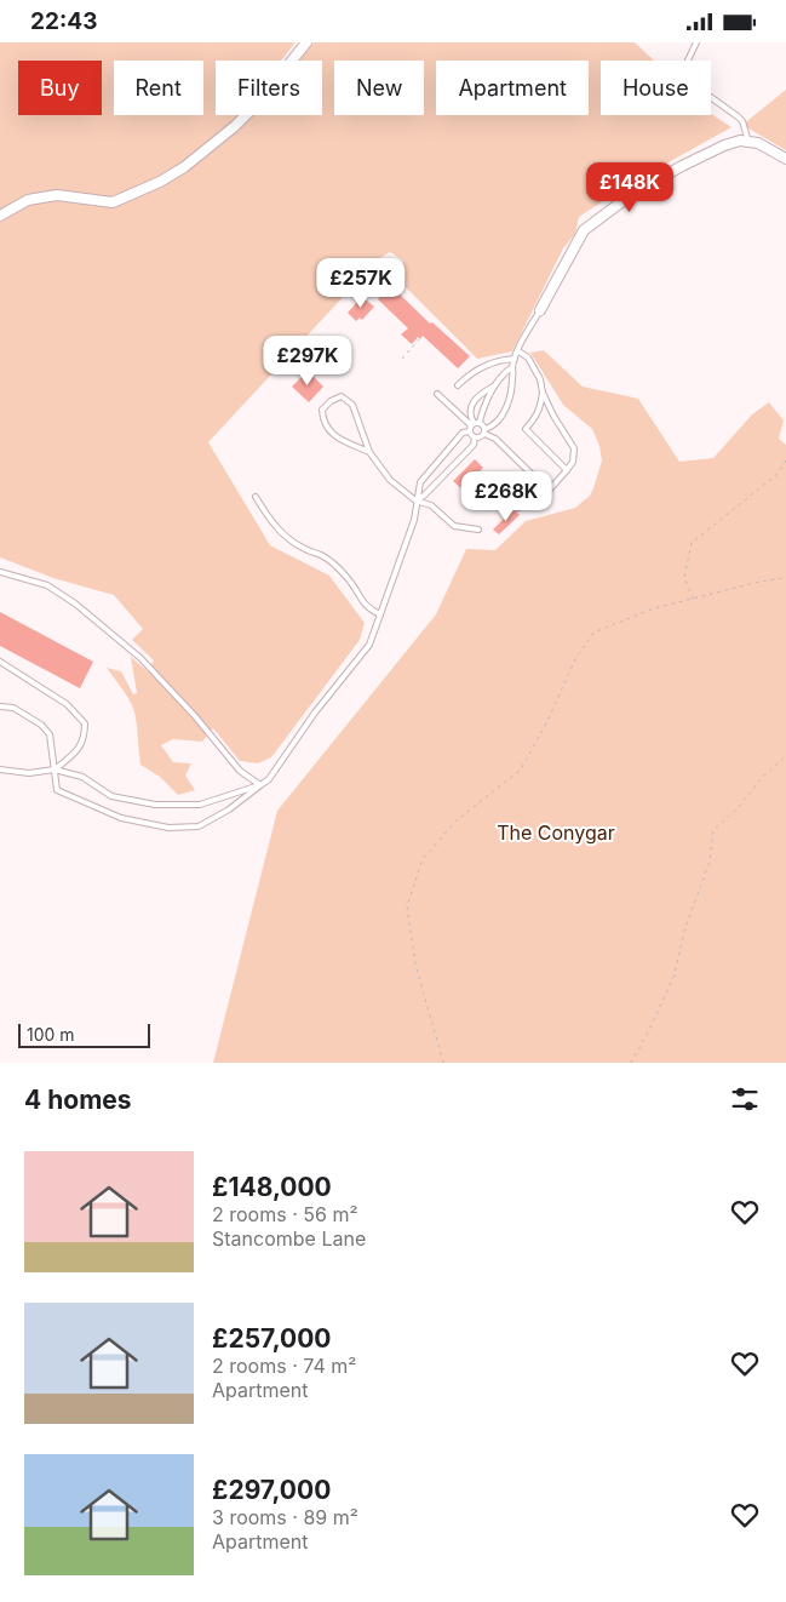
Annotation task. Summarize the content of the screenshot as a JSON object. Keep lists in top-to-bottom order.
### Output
{
  "parks": ["The Conygar"],
  "scale_bar": "100 m",
  "page": {
    "status": "22:43",
    "chip": [
      "Buy",
      "Rent",
      "Filters",
      "New",
      "Apartment",
      "House"
    ],
    "price": [
      "£148K",
      "£257K",
      "£297K",
      "£268K"
    ],
    "scale": "100 m",
    "heading": "4 homes",
    "list": [
      {
        "name": "£148,000",
        "note": "2 rooms · 56 m² · Stancombe Lane"
      },
      {
        "name": "£257,000",
        "note": "2 rooms · 74 m² · Apartment"
      },
      {
        "name": "£297,000",
        "note": "3 rooms · 89 m² · Apartment"
      }
    ]
  }
}
